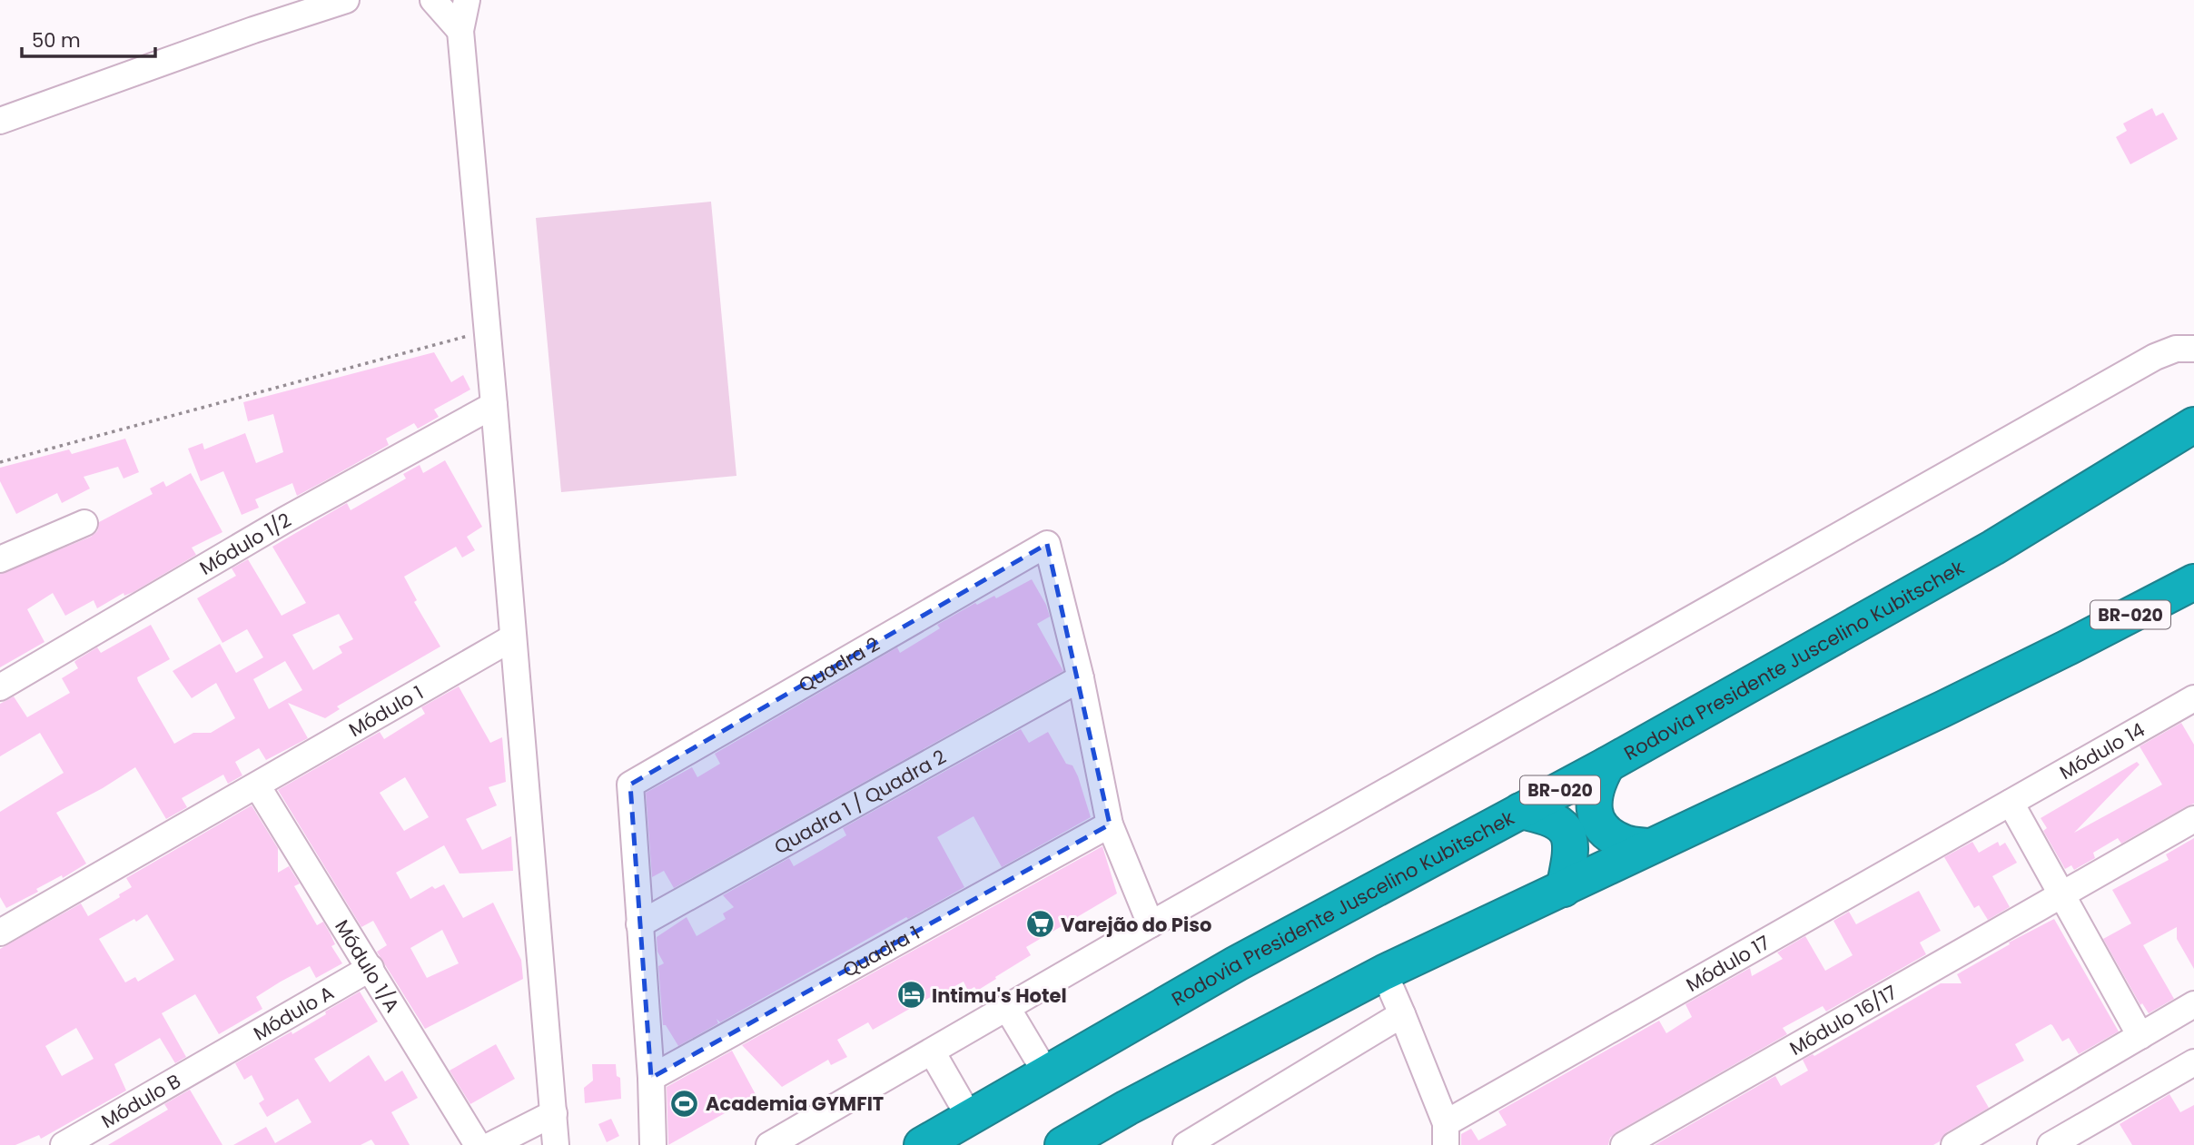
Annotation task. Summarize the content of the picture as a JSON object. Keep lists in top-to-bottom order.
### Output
{
  "streets": {
    "highway": ["BR-020", "Rodovia Presidente Juscelino Kubitschek"],
    "street": [
      "Módulo 1/2",
      "Quadra 2",
      "Módulo 1",
      "Módulo 14",
      "Quadra 1 / Quadra 2",
      "Quadra 1",
      "Módulo 17",
      "Módulo 1/A",
      "Módulo A",
      "Módulo 16/17",
      "Módulo B"
    ]
  },
  "crossings": [
    ["Quadra 2", "Quadra 1 / Quadra 2"],
    ["Módulo 1", "Módulo 1/A"],
    ["Módulo 14", "Módulo 17"],
    ["Módulo 1/A", "Módulo A"],
    ["Módulo A", "Módulo B"]
  ],
  "places": {
    "supermarket": ["Varejão do Piso"],
    "hotel": ["Intimu's Hotel"],
    "sports": ["Academia GYMFIT"]
  },
  "scale_bar": "50 m"
}
